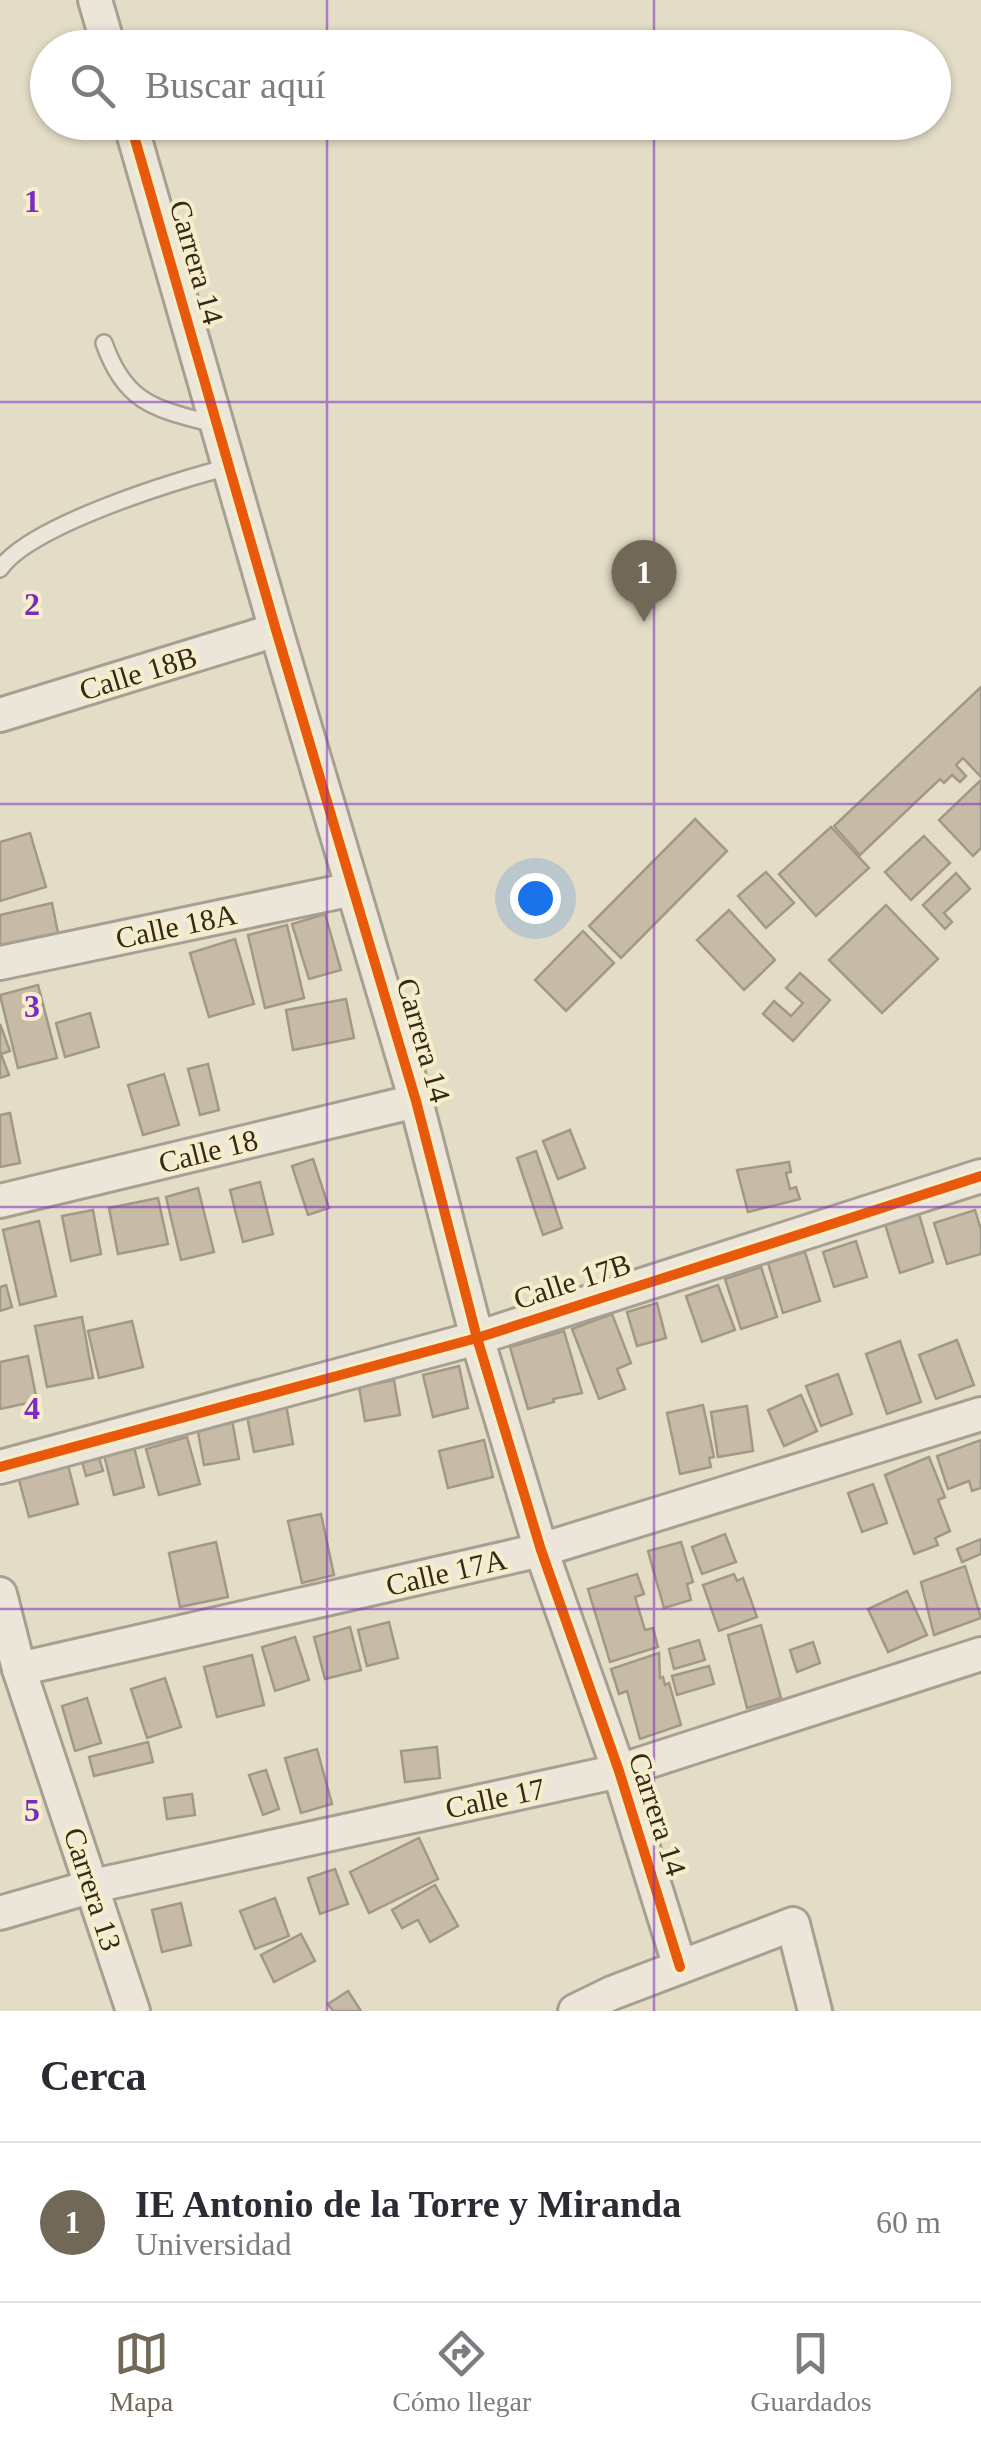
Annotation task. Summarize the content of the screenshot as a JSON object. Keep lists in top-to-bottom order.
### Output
{
  "streets": {
    "street": [
      "Carrera 14",
      "Calle 18B",
      "Calle 18A",
      "Calle 18",
      "Calle 17B",
      "Calle 17A",
      "Calle 17",
      "Carrera 13"
    ]
  },
  "crossings": [
    ["Carrera 14", "Calle 18B"],
    ["Carrera 14", "Calle 18A"],
    ["Carrera 14", "Calle 18"],
    ["Carrera 14", "Calle 17B"],
    ["Carrera 14", "Calle 17A"],
    ["Carrera 14", "Calle 17"],
    ["Calle 17A", "Carrera 13"],
    ["Calle 17", "Carrera 13"]
  ],
  "page": {
    "search": "Buscar aquí",
    "pins": "1",
    "heading": "Cerca",
    "list": [
      {
        "mark": "1",
        "name": "IE Antonio de la Torre y Miranda",
        "note": "Universidad",
        "value": "60 m"
      }
    ],
    "nav": ["Mapa", "Cómo llegar", "Guardados"]
  },
  "grid": {
    "rows": [
      "1",
      "2",
      "3",
      "4",
      "5"
    ]
  }
}
